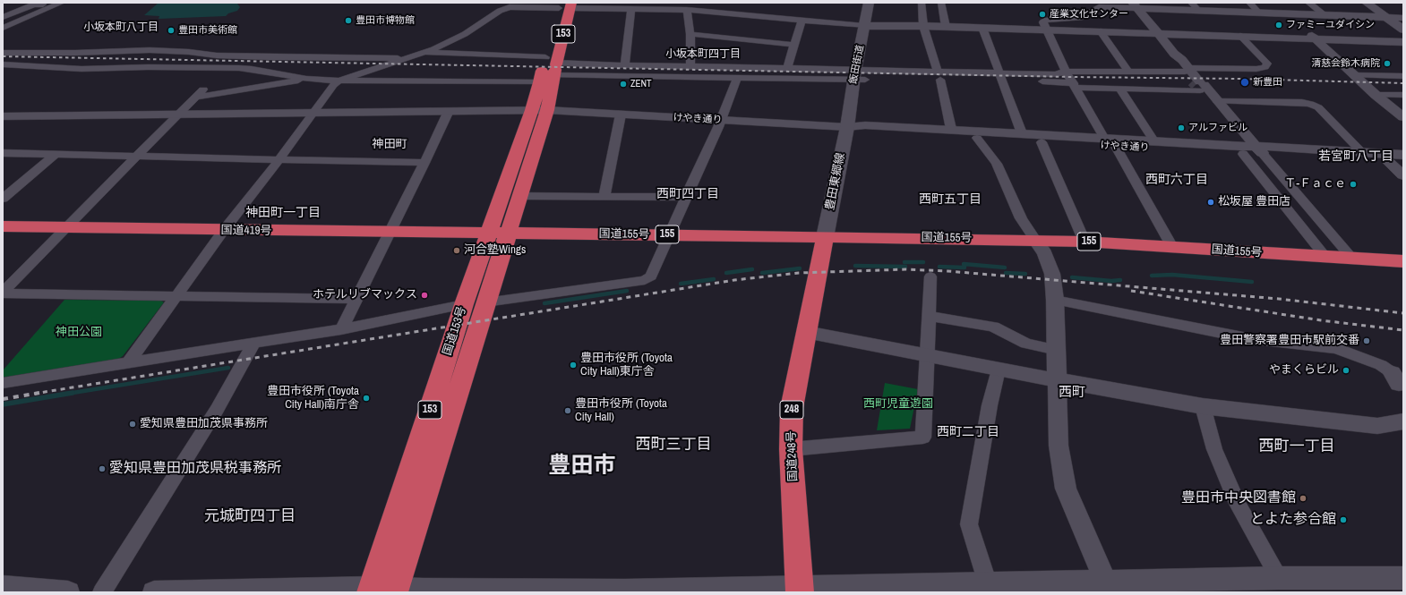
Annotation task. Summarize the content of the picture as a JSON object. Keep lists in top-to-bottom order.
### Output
{
  "streets": {
    "highway": [
      "153",
      "国道419号",
      "国道155号",
      "155",
      "国道153号",
      "248",
      "国道248号"
    ],
    "main road": ["飯田街道", "豊田東郷線"],
    "street": ["けやき通り"]
  },
  "crossings": [
    ["飯田街道", "けやき通り"],
    ["飯田街道", "豊田東郷線"],
    ["けやき通り", "豊田東郷線"],
    ["けやき通り", "国道153号"],
    ["豊田東郷線", "国道155号"],
    ["豊田東郷線", "国道248号"],
    ["国道419号", "国道155号"],
    ["国道419号", "国道153号"],
    ["国道155号", "国道153号"],
    ["国道155号", "国道248号"]
  ],
  "districts": [
    "小坂本町八丁目",
    "小坂本町四丁目",
    "神田町",
    "若宮町八丁目",
    "西町六丁目",
    "西町四丁目",
    "西町五丁目",
    "神田町一丁目",
    "西町",
    "西町二丁目",
    "西町三丁目",
    "西町一丁目",
    "豊田市",
    "元城町四丁目"
  ],
  "parks": ["神田公園", "西町児童遊園"],
  "places": [
    "産業文化センター",
    "豊田市博物館",
    "ファミーユダイシン",
    "豊田市美術館",
    "清慈会鈴木病院",
    "新豊田",
    "ZENT",
    "アルファビル",
    "Ｔ-Ｆａｃｅ",
    "松坂屋 豊田店",
    "河合塾Wings",
    "ホテルリブマックス",
    "豊田警察署豊田市駅前交番",
    "豊田市役所 (Toyota City Hall)東庁舎",
    "やまくらビル",
    "豊田市役所 (Toyota City Hall)南庁舎",
    "豊田市役所 (Toyota City Hall)",
    "愛知県豊田加茂県事務所",
    "愛知県豊田加茂県税事務所",
    "豊田市中央図書館",
    "とよた参合館"
  ]
}
